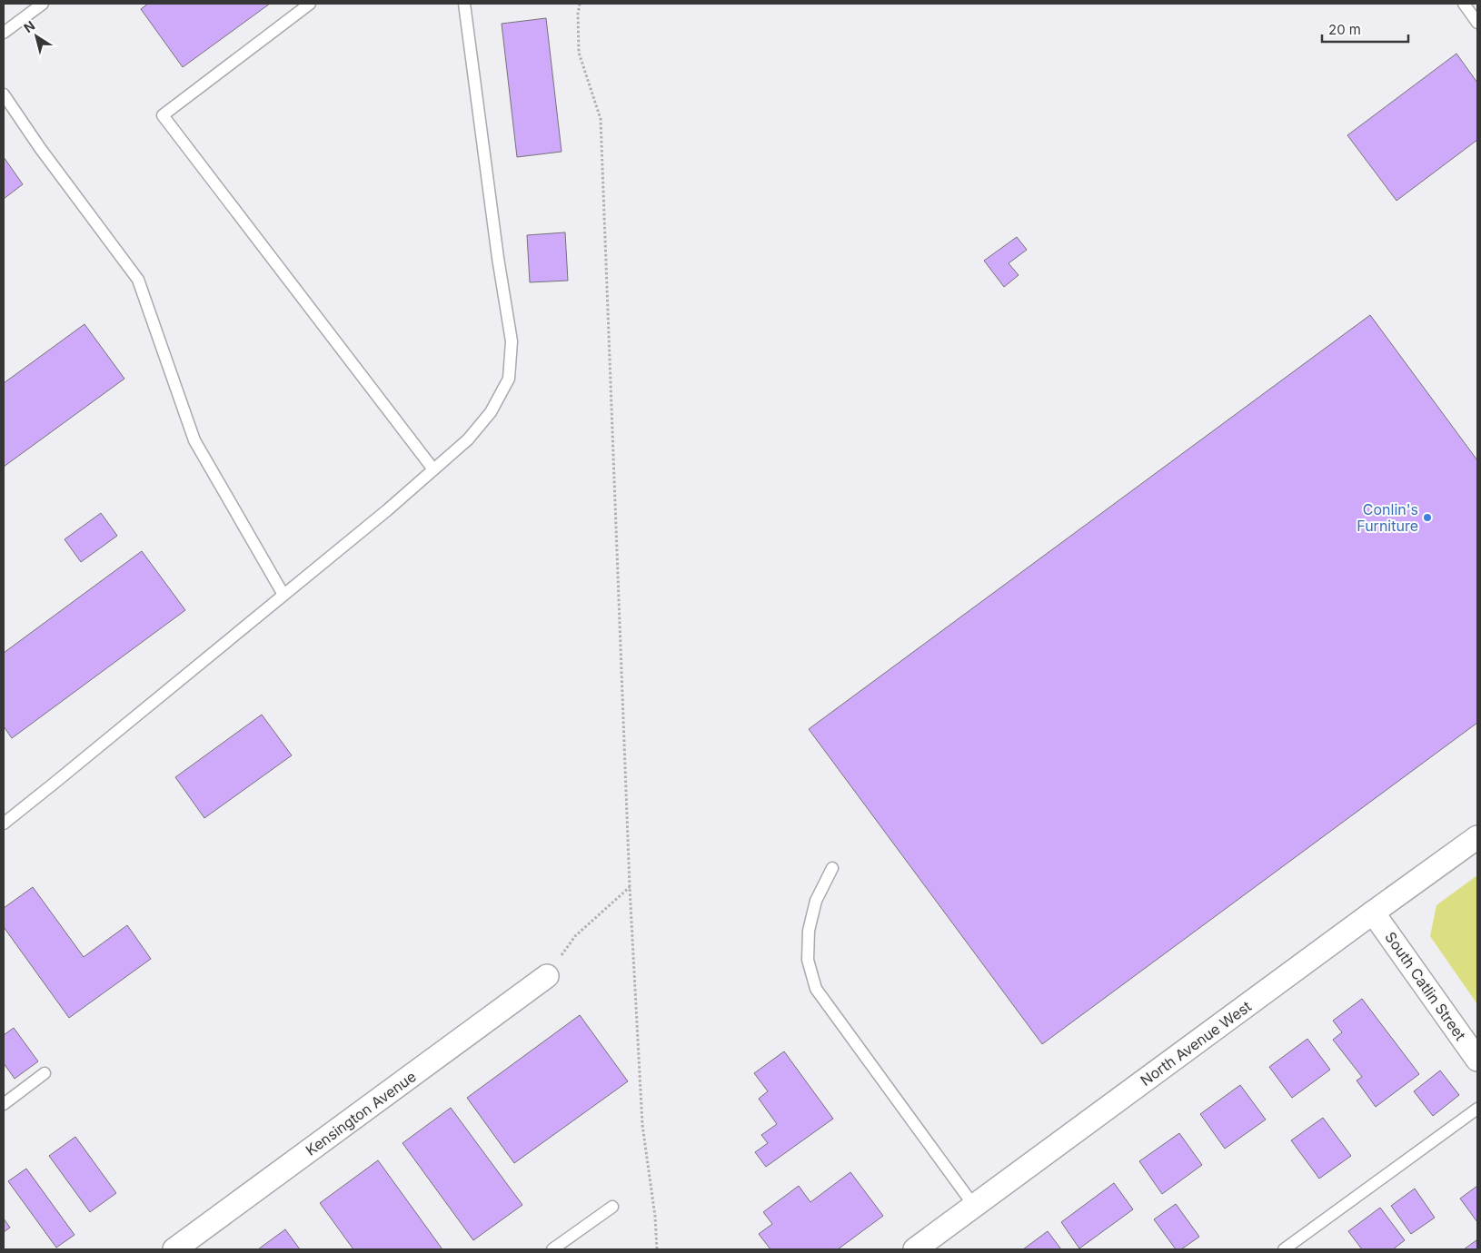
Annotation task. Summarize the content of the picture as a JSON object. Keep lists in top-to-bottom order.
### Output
{
  "streets": {
    "street": ["South Catlin Street", "North Avenue West", "Kensington Avenue"]
  },
  "crossings": [
    ["South Catlin Street", "North Avenue West"]
  ],
  "places": ["Conlin's Furniture"],
  "scale_bar": "20 m",
  "north": "top left"
}
